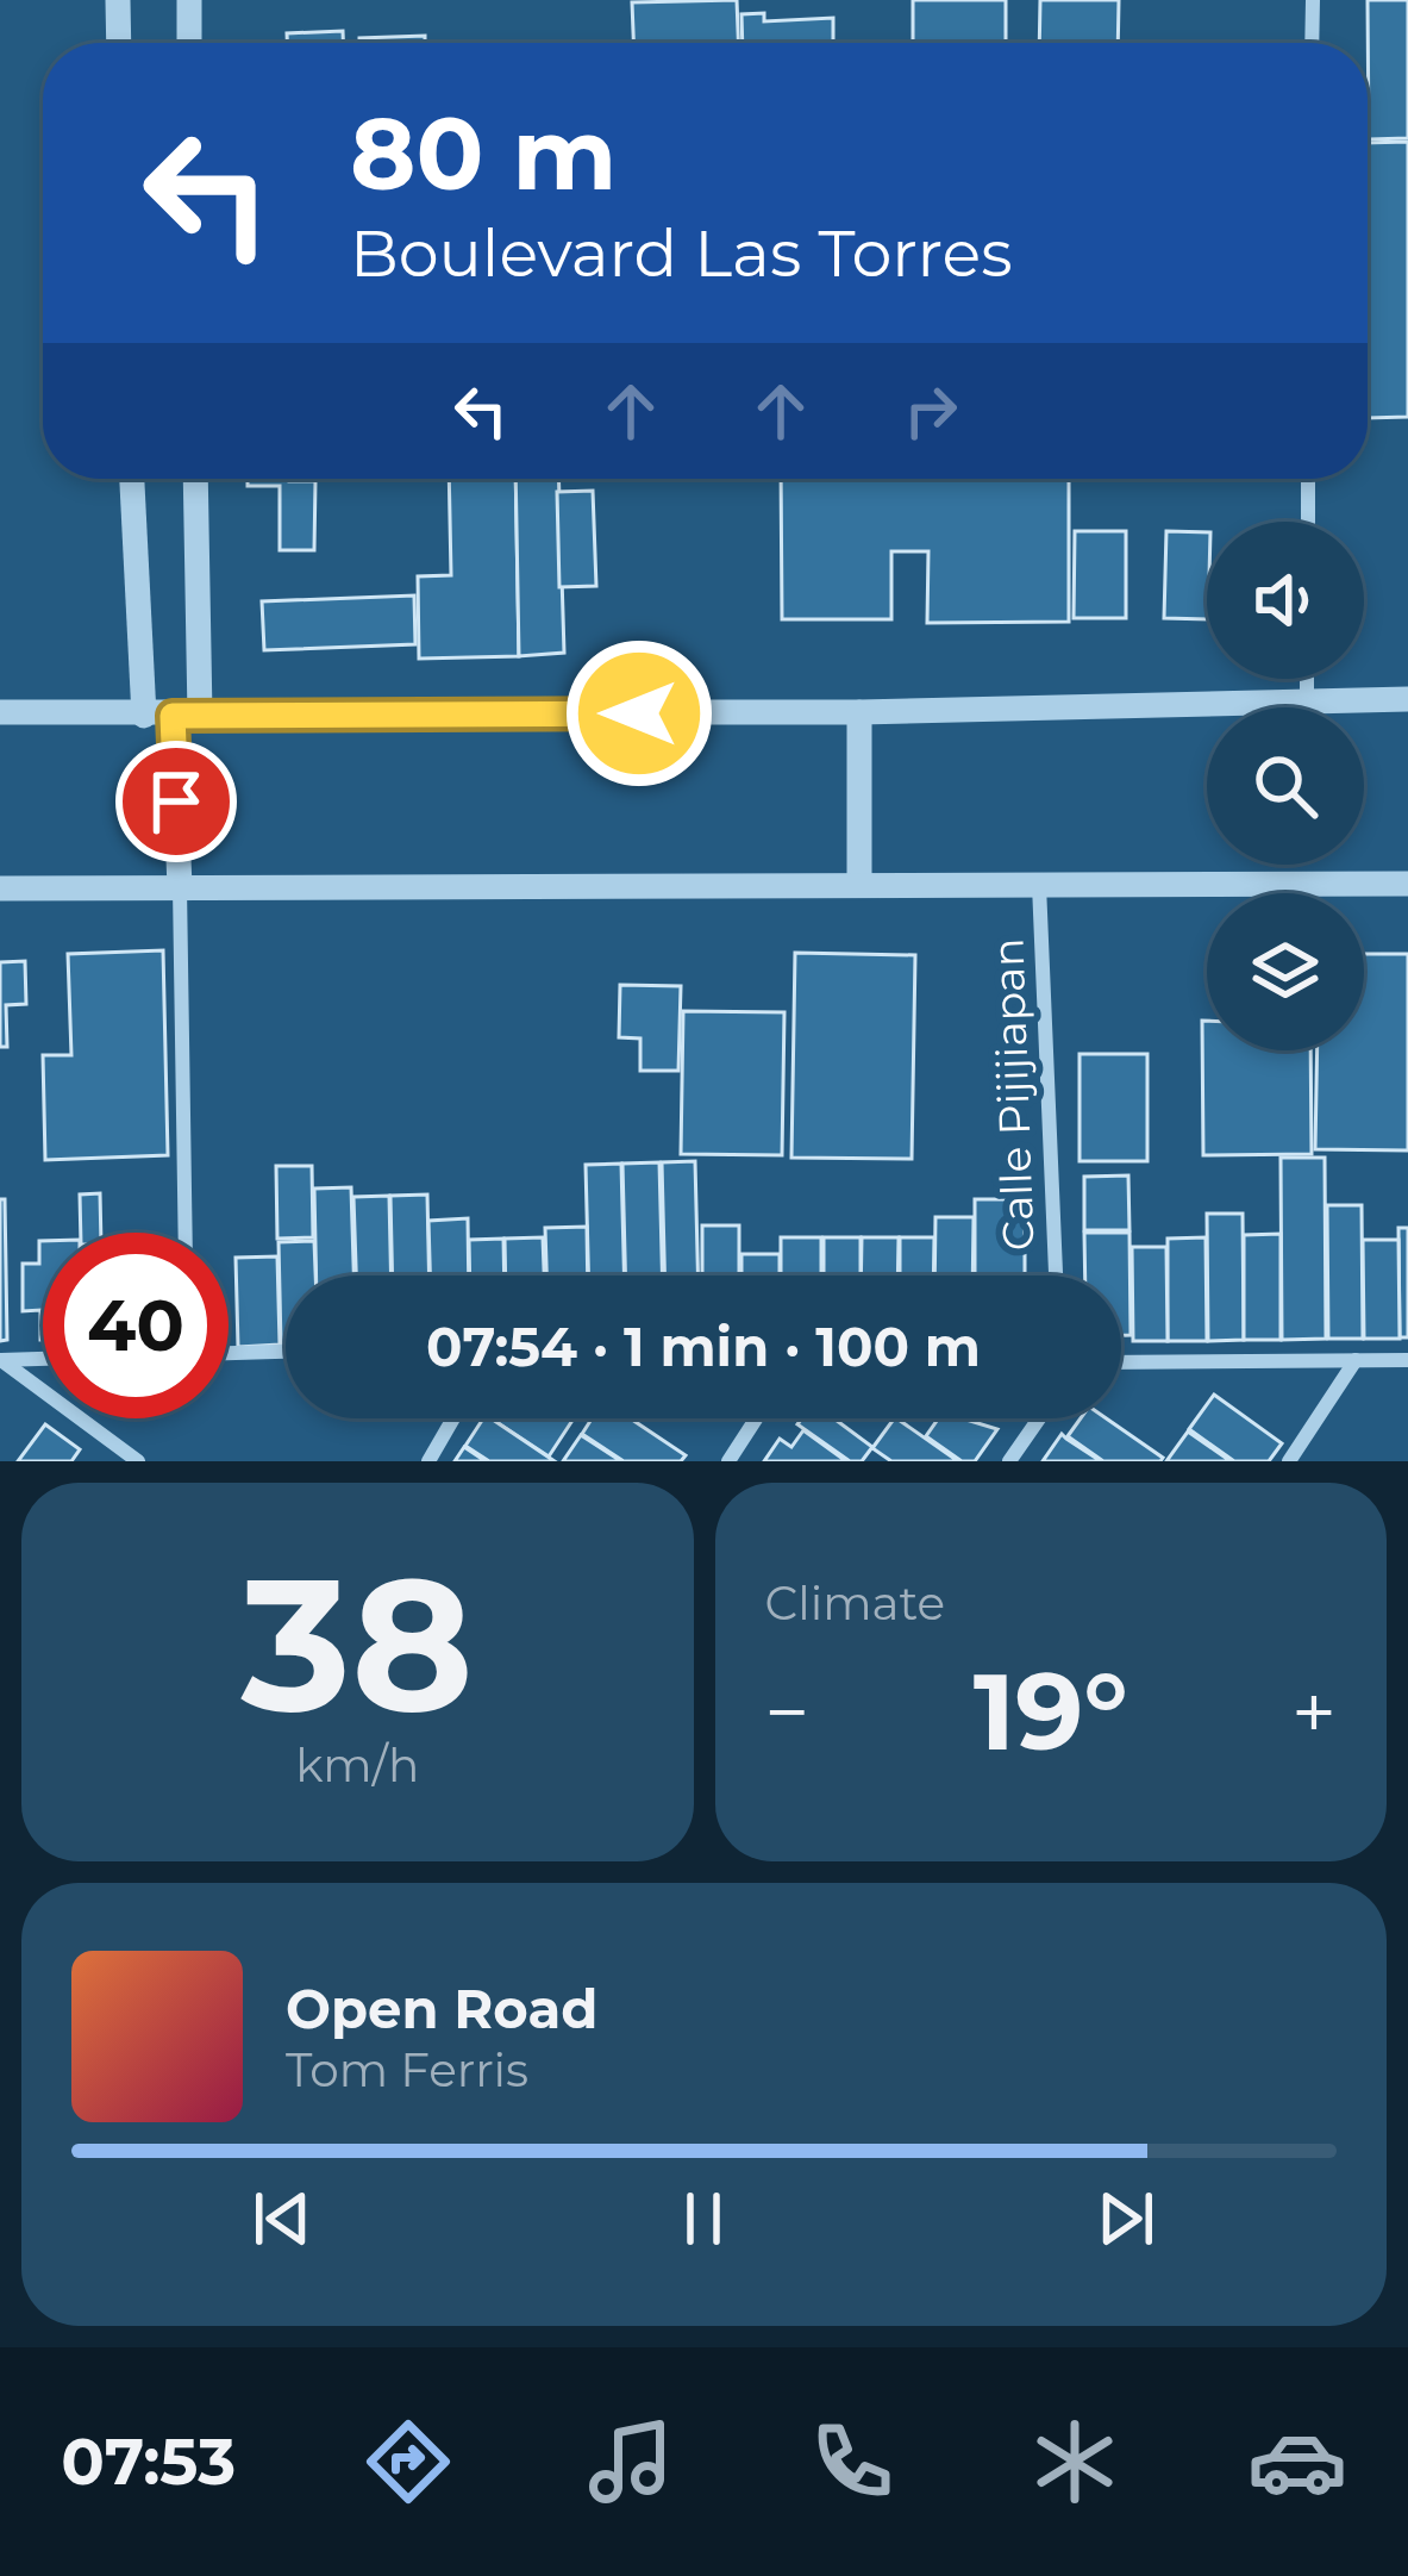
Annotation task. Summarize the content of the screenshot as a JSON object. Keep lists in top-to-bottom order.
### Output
{
  "streets": {
    "street": ["Calle Pijijiapan"]
  },
  "page": {
    "turn": ["80 m", "Boulevard Las Torres"],
    "limit": "40",
    "trip": "07:54 · 1 min · 100 m",
    "tile": [
      ["38", "km/h"],
      "Climate"
    ],
    "heat": ["−", "19°", "+"],
    "song": ["Open Road", "Tom Ferris"],
    "tabs": "07:53"
  }
}
